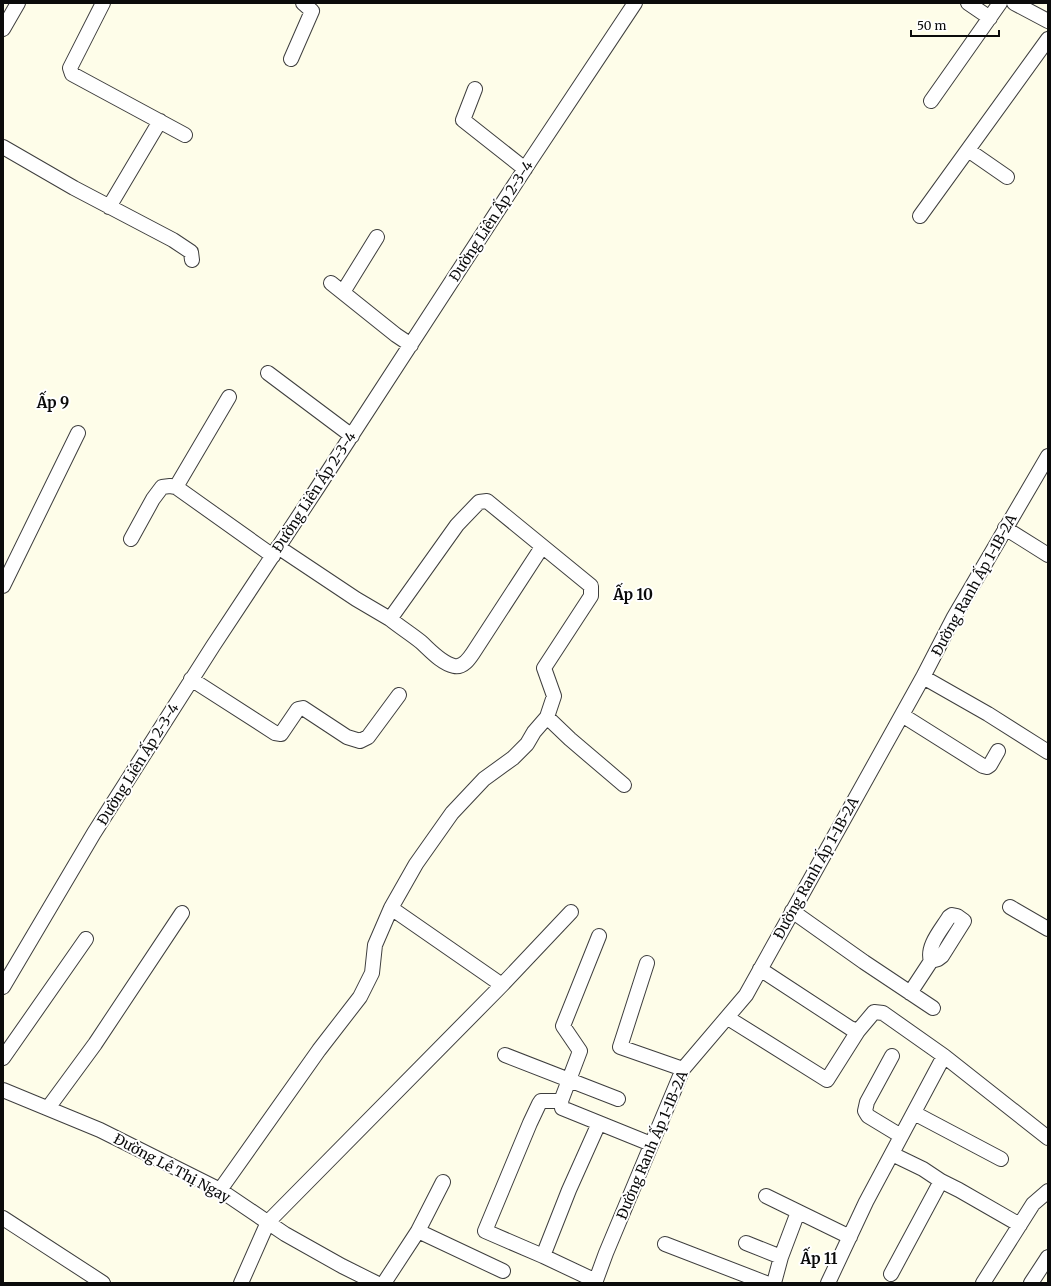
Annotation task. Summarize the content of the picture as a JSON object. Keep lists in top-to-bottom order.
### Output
{
  "streets": {
    "street": ["Đường Liên Ấp 2-3-4", "Đường Ranh Ấp 1-1B-2A", "Đường Lê Thị Ngay"]
  },
  "districts": ["Ấp 9", "Ấp 10", "Ấp 11"],
  "scale_bar": "50 m"
}
